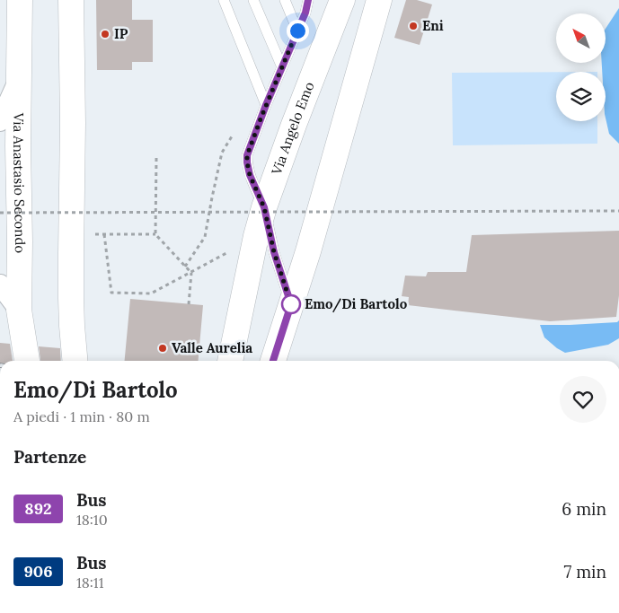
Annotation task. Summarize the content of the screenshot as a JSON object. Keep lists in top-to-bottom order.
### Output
{
  "streets": {
    "main road": ["Via Angelo Emo", "Via Anastasio Secondo"]
  },
  "places": [
    "Eni",
    "IP",
    "Emo/Di Bartolo",
    "Valle Aurelia"
  ],
  "lines": ["bus line 892"],
  "north": "top left",
  "page": {
    "heading": [
      ["Emo/Di Bartolo", "A piedi · 1 min · 80 m"],
      "Partenze"
    ],
    "list": [
      {
        "mark": "892",
        "name": "Bus",
        "note": "18:10",
        "value": "6 min"
      },
      {
        "mark": "906",
        "name": "Bus",
        "note": "18:11",
        "value": "7 min"
      }
    ]
  }
}
